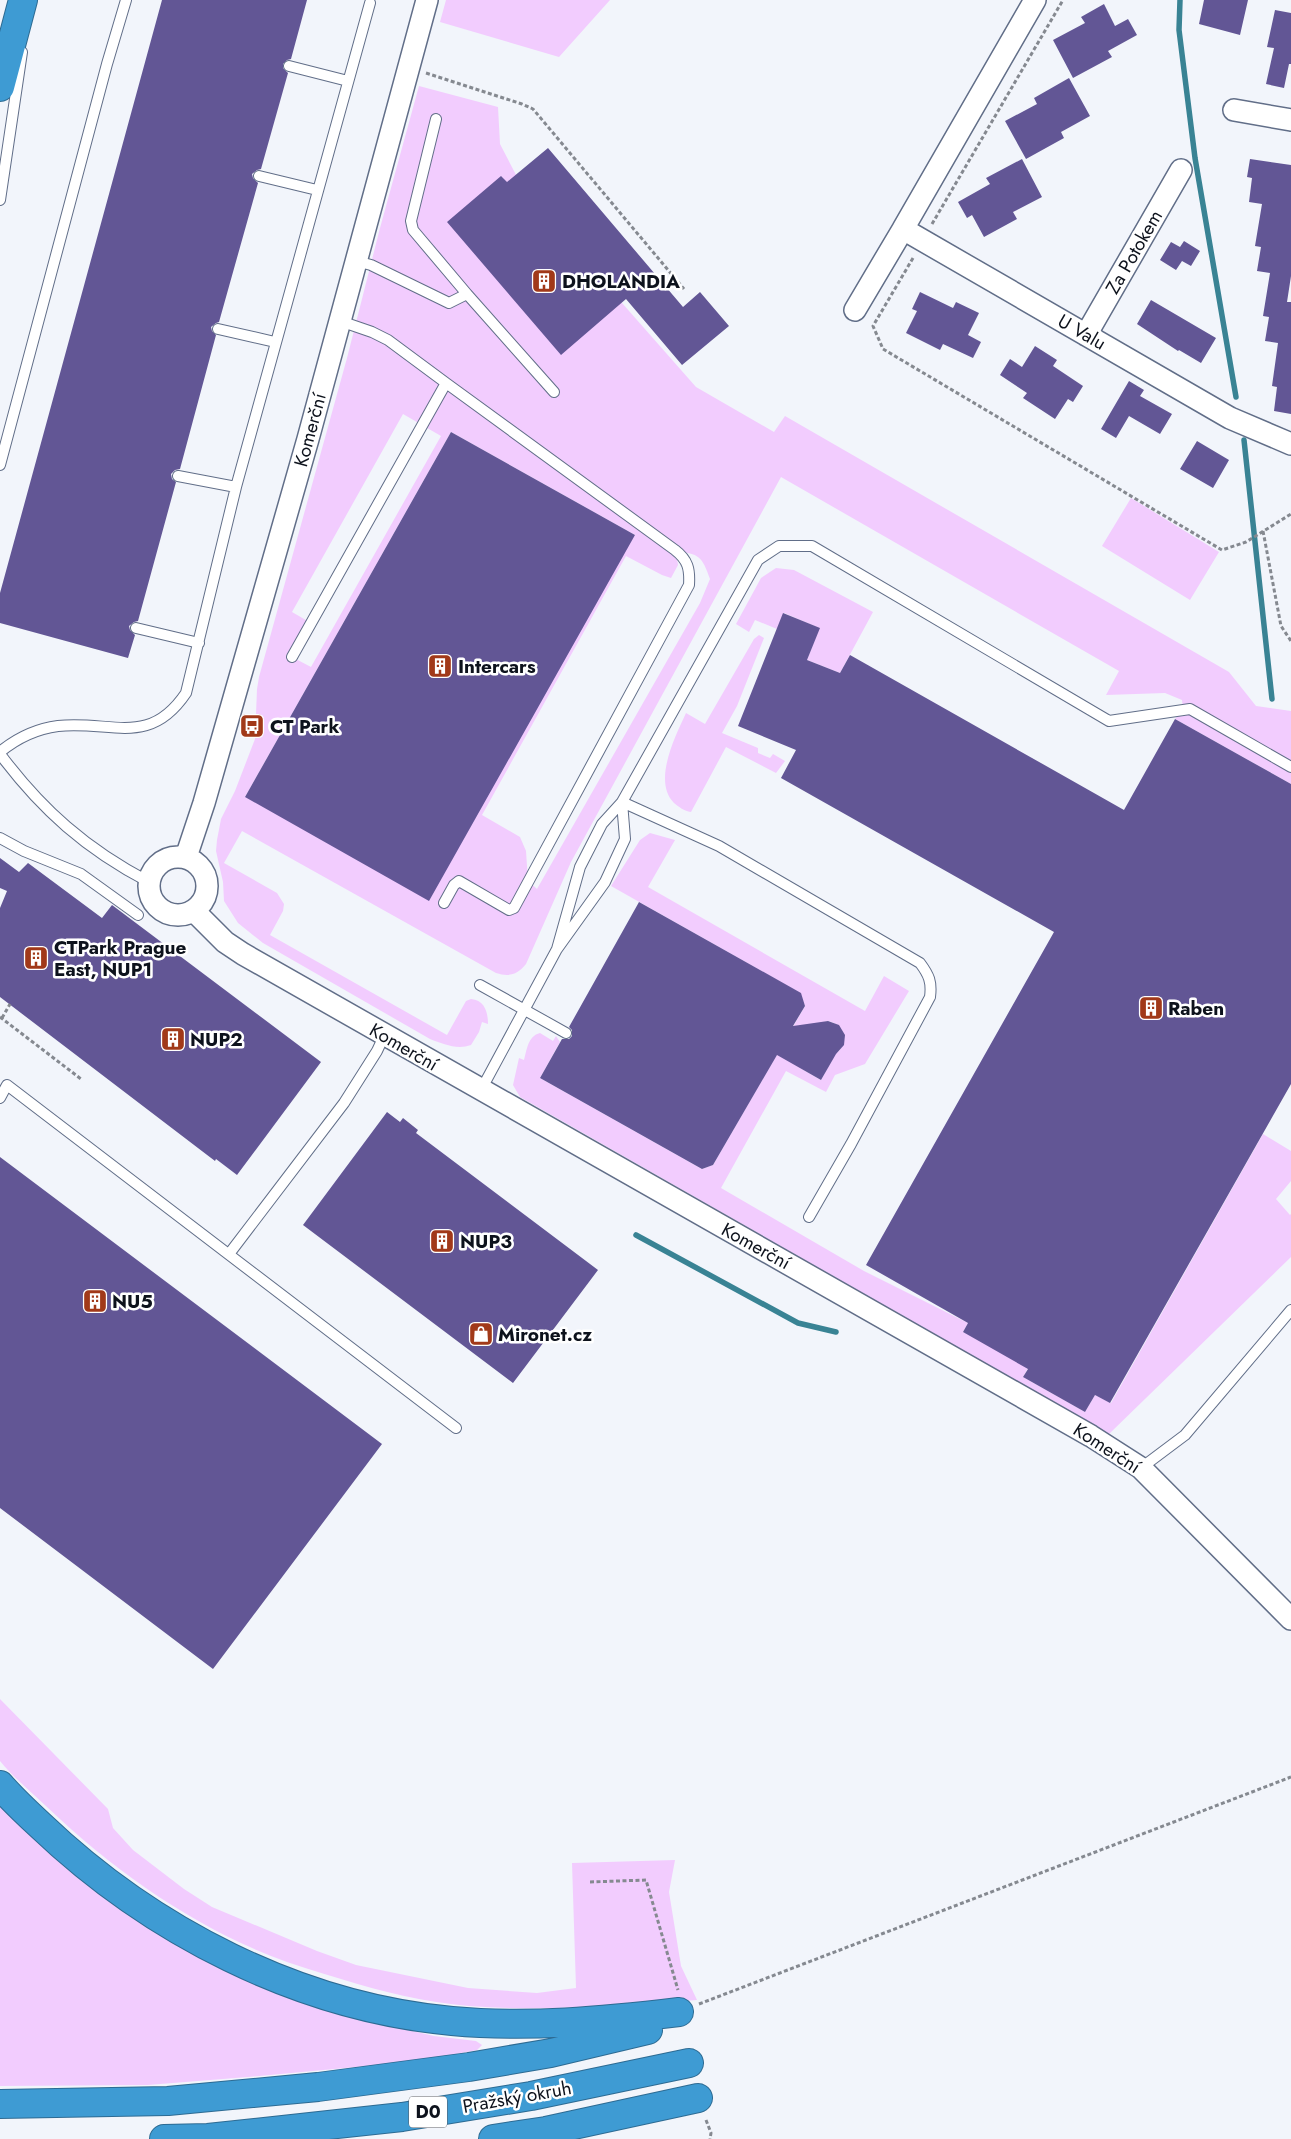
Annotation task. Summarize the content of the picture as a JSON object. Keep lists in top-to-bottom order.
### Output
{
  "streets": {
    "highway": ["Pražský okruh", "D0"],
    "street": ["Za Potokem", "U Valu", "Komerční"]
  },
  "crossings": [
    ["Za Potokem", "U Valu"]
  ],
  "places": {
    "building": [
      "DHOLANDIA",
      "Intercars",
      "CTPark Prague East, NUP1",
      "Raben",
      "NUP2",
      "NUP3",
      "NU5"
    ],
    "bus stop": ["CT Park"],
    "shop": ["Mironet.cz"]
  }
}
